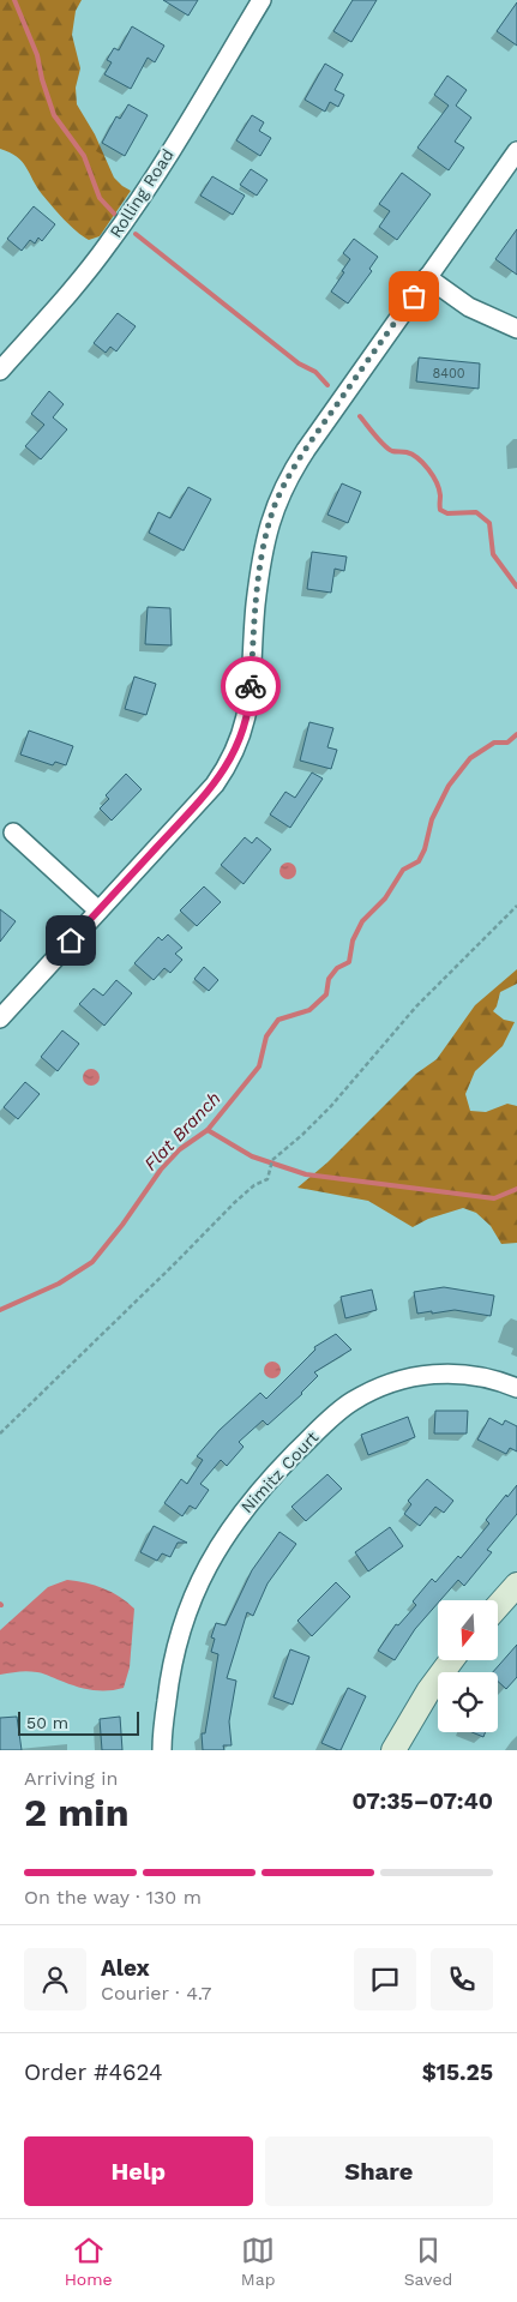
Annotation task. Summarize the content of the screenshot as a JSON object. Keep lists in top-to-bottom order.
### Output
{
  "streets": {
    "street": ["Rolling Road", "Nimitz Court"]
  },
  "water": ["Flat Branch"],
  "house_numbers": ["8400"],
  "scale_bar": "50 m",
  "north": "bottom",
  "page": {
    "scale": "50 m",
    "heading": ["2 min", "Arriving in", "07:35–07:40"],
    "panel": [
      "Alex",
      "Courier · 4.7",
      "Order #4624",
      "$15.25"
    ],
    "bar": "On the way · 130 m",
    "buttons": ["Help", "Share"],
    "tabs": ["Home", "Map", "Saved"]
  }
}
